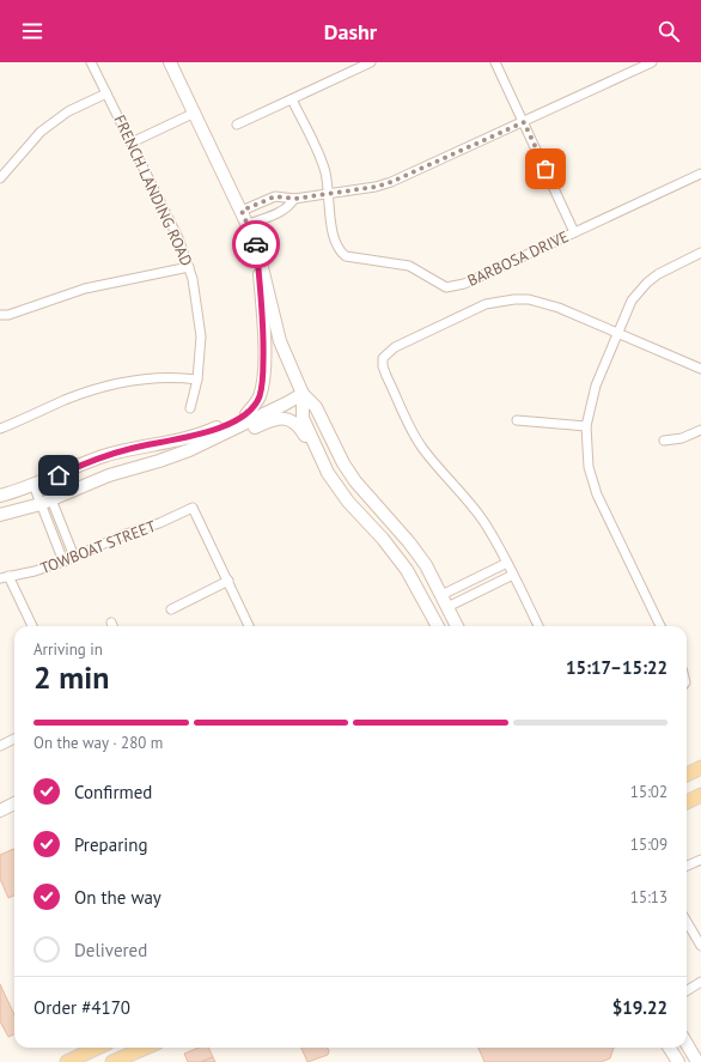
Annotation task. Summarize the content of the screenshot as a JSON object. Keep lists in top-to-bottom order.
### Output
{
  "streets": {
    "street": ["FRENCH LANDING ROAD", "BARBOSA DRIVE", "TOWBOAT STREET"]
  },
  "page": {
    "header": "Dashr",
    "heading": ["2 min", "Arriving in", "15:17–15:22"],
    "panel": ["Order #4170", "$19.22"],
    "bar": "On the way · 280 m",
    "list": [
      ["Confirmed", "15:02"],
      ["Preparing", "15:09"],
      ["On the way", "15:13"],
      "Delivered"
    ]
  }
}
